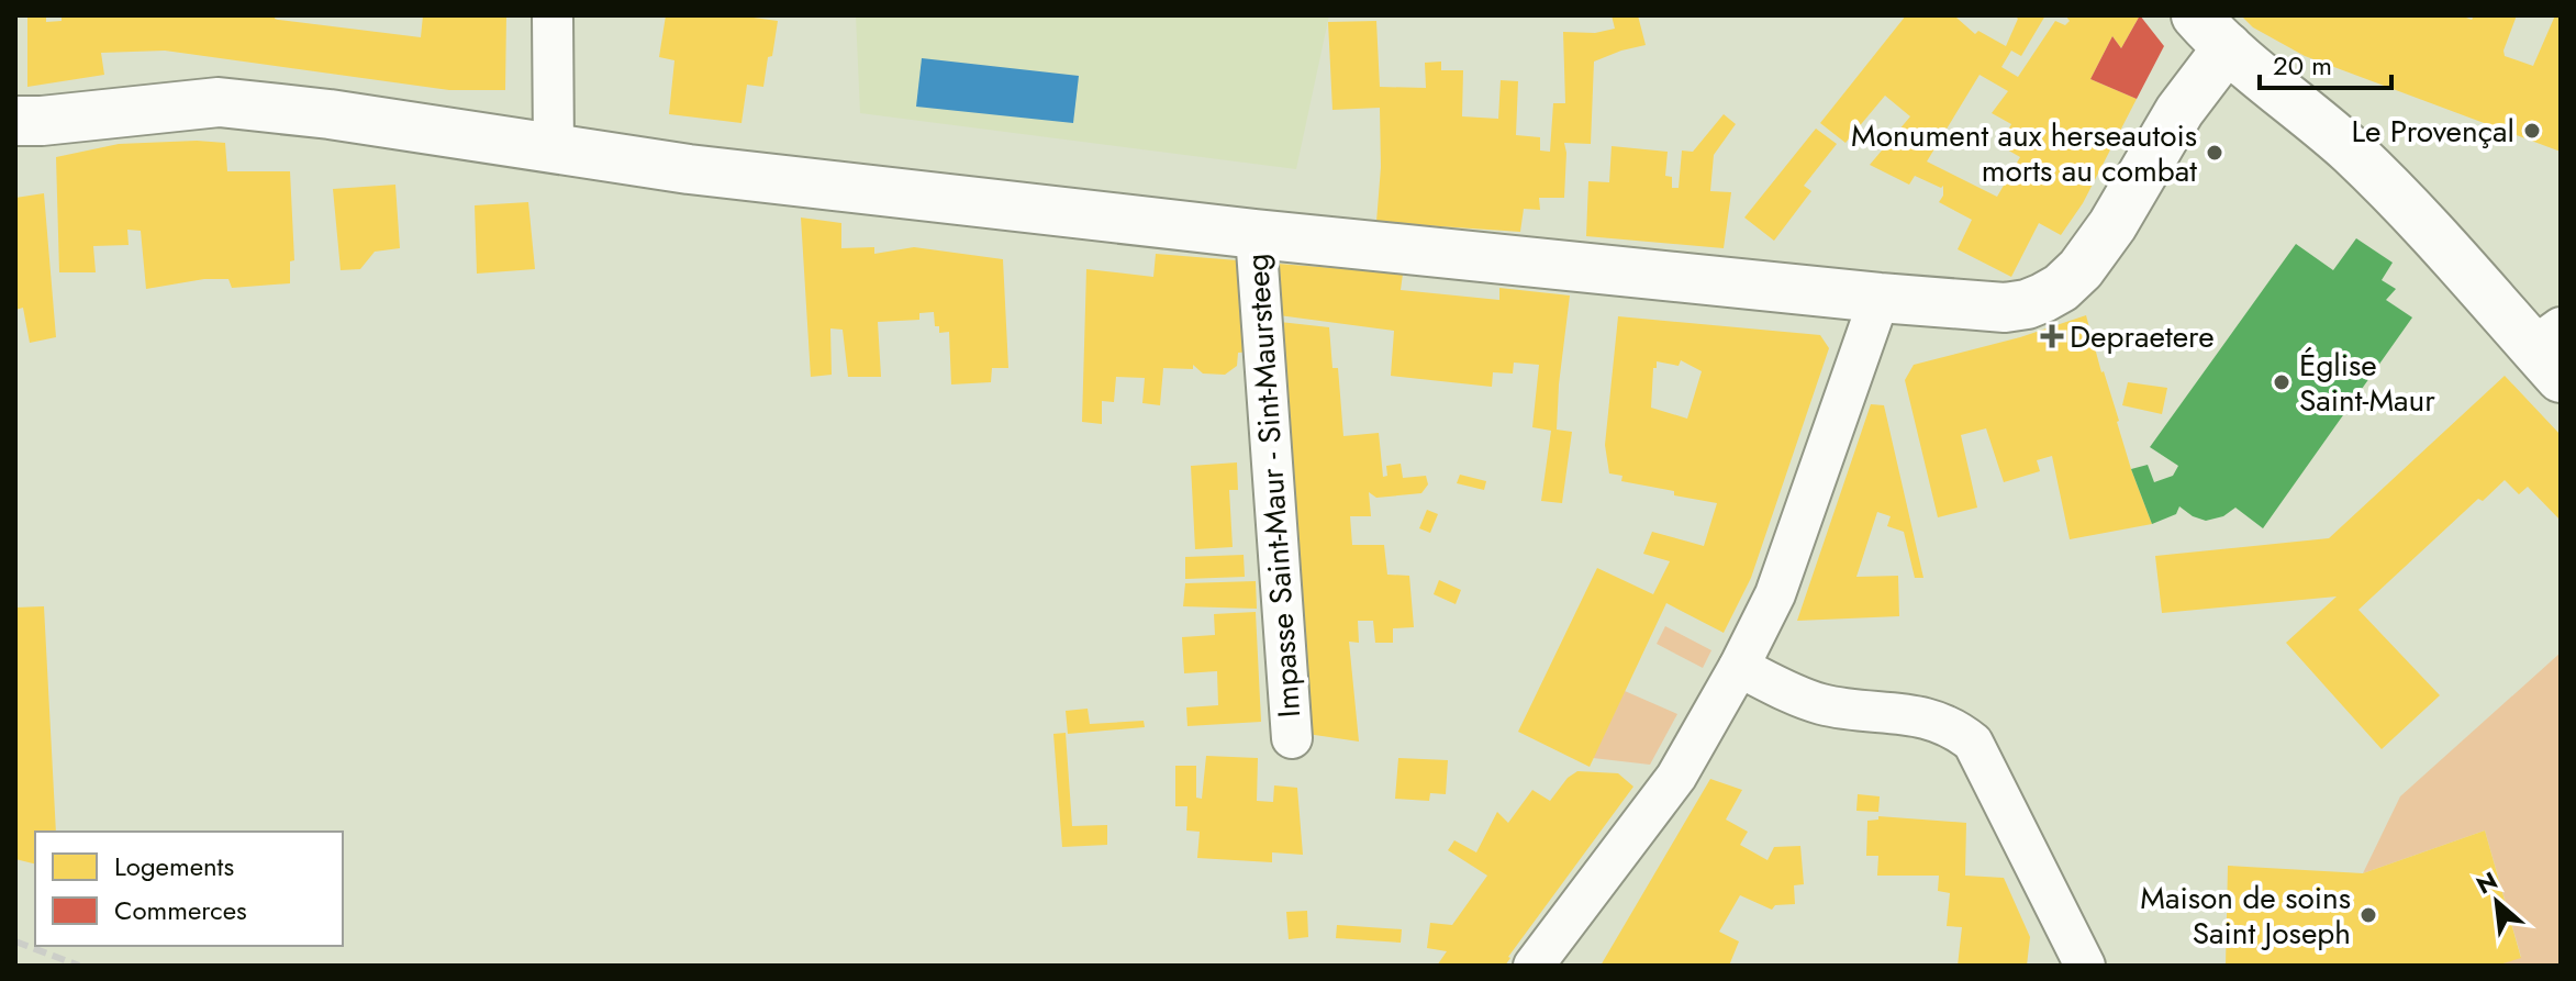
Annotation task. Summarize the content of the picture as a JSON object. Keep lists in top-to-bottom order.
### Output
{
  "streets": {
    "street": ["Impasse Saint-Maur - Sint-Maursteeg"]
  },
  "places": {
    "other": [
      "Le Provençal",
      "Monument aux herseautois morts au combat",
      "Église Saint-Maur",
      "Maison de soins Saint Joseph"
    ],
    "health": ["Depraetere"]
  },
  "legend": ["Logements", "Commerces"],
  "scale_bar": "20 m",
  "north": "top left"
}
